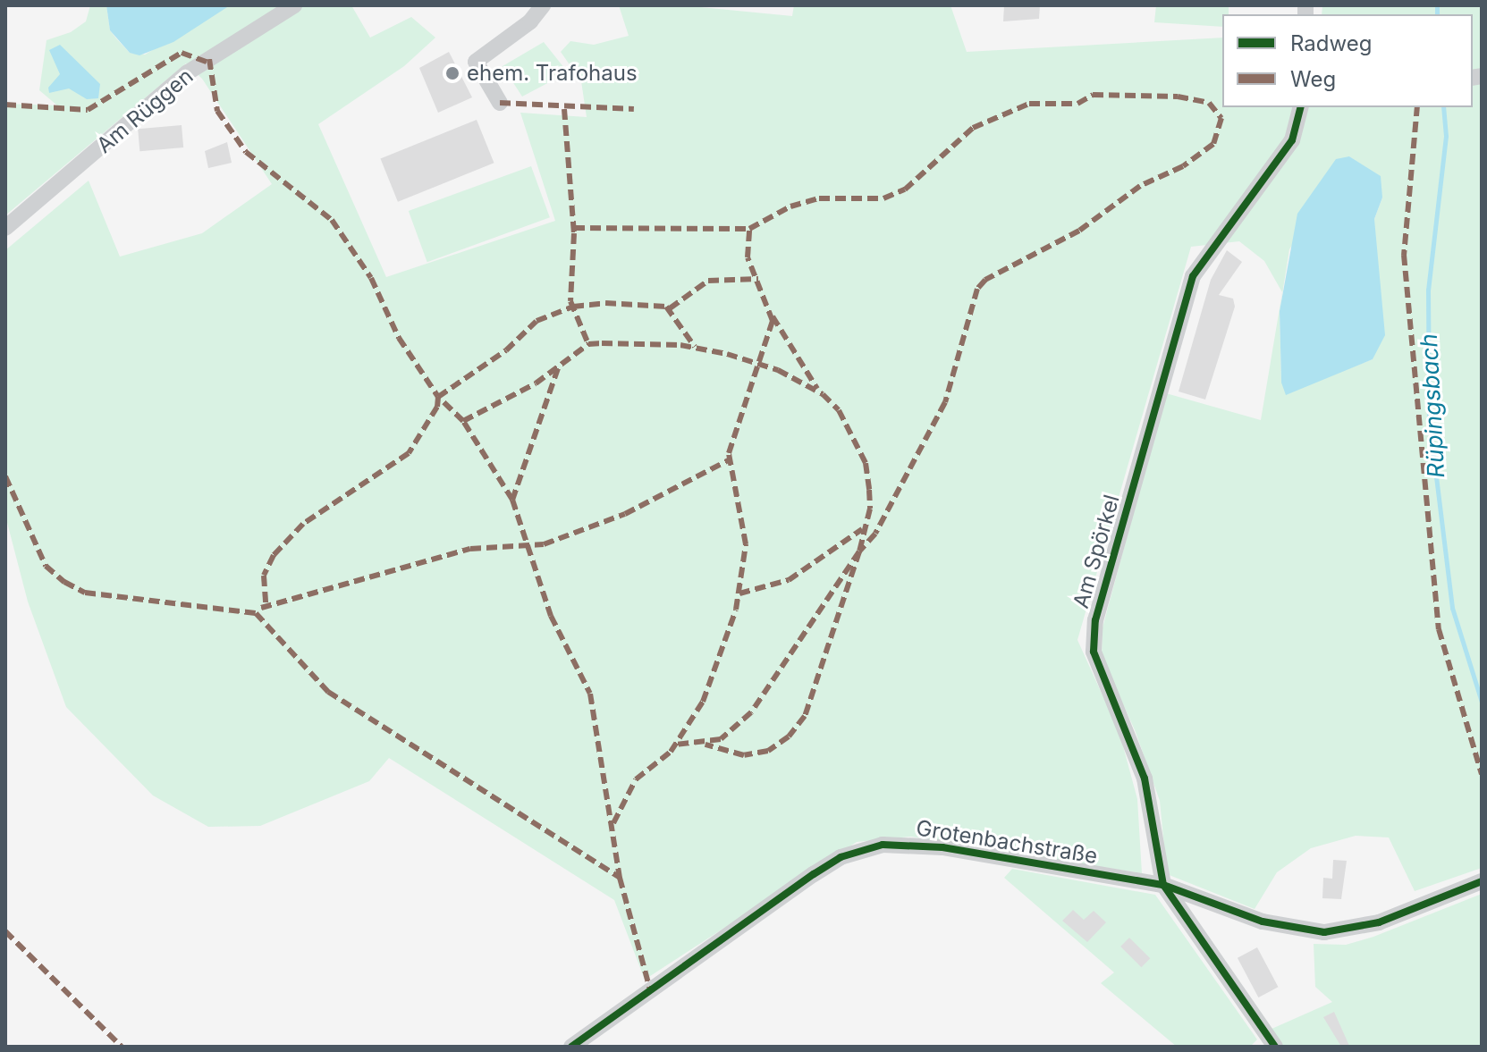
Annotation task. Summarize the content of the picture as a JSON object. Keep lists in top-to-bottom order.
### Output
{
  "streets": {
    "street": ["Am Rüggen", "Am Spörkel", "Grotenbachstraße"]
  },
  "crossings": [
    ["Am Spörkel", "Grotenbachstraße"]
  ],
  "water": ["Rüpingsbach"],
  "places": ["ehem. Trafohaus"],
  "legend": ["Radweg", "Weg"]
}
